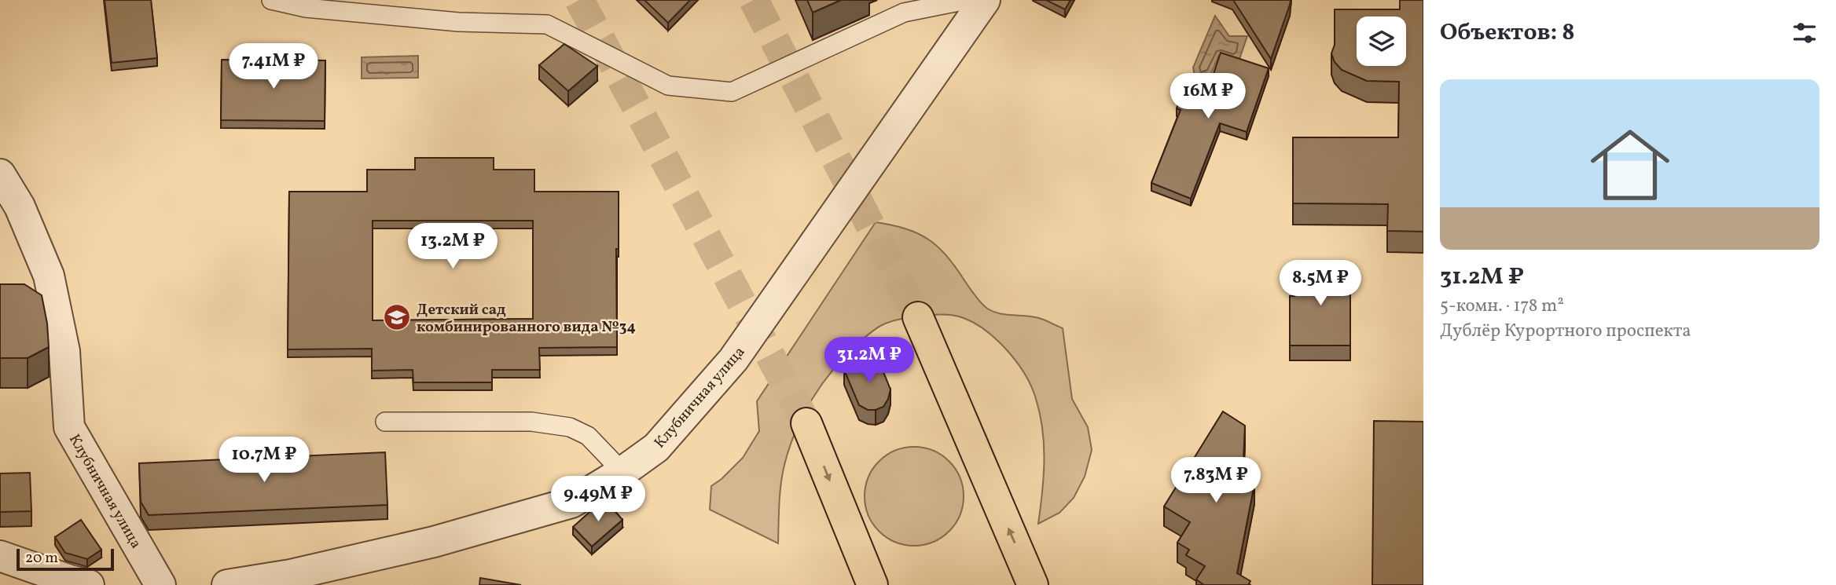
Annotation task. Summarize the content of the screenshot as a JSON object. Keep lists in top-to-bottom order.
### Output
{
  "streets": {
    "street": ["Клубничная улица"]
  },
  "places": {
    "school or university": ["Детский сад комбинированного вида №34"]
  },
  "scale_bar": "20 m",
  "page": {
    "heading": "Объектов: 8",
    "price": [
      "7.41M ₽",
      "16M ₽",
      "13.2M ₽",
      "8.5M ₽",
      "31.2M ₽",
      "10.7M ₽",
      "7.83M ₽",
      "9.49M ₽"
    ],
    "list": [
      {
        "name": "31.2M ₽",
        "note": "5-комн. · 178 m² · Дублёр Курортного проспекта"
      }
    ],
    "scale": "20 m"
  }
}
